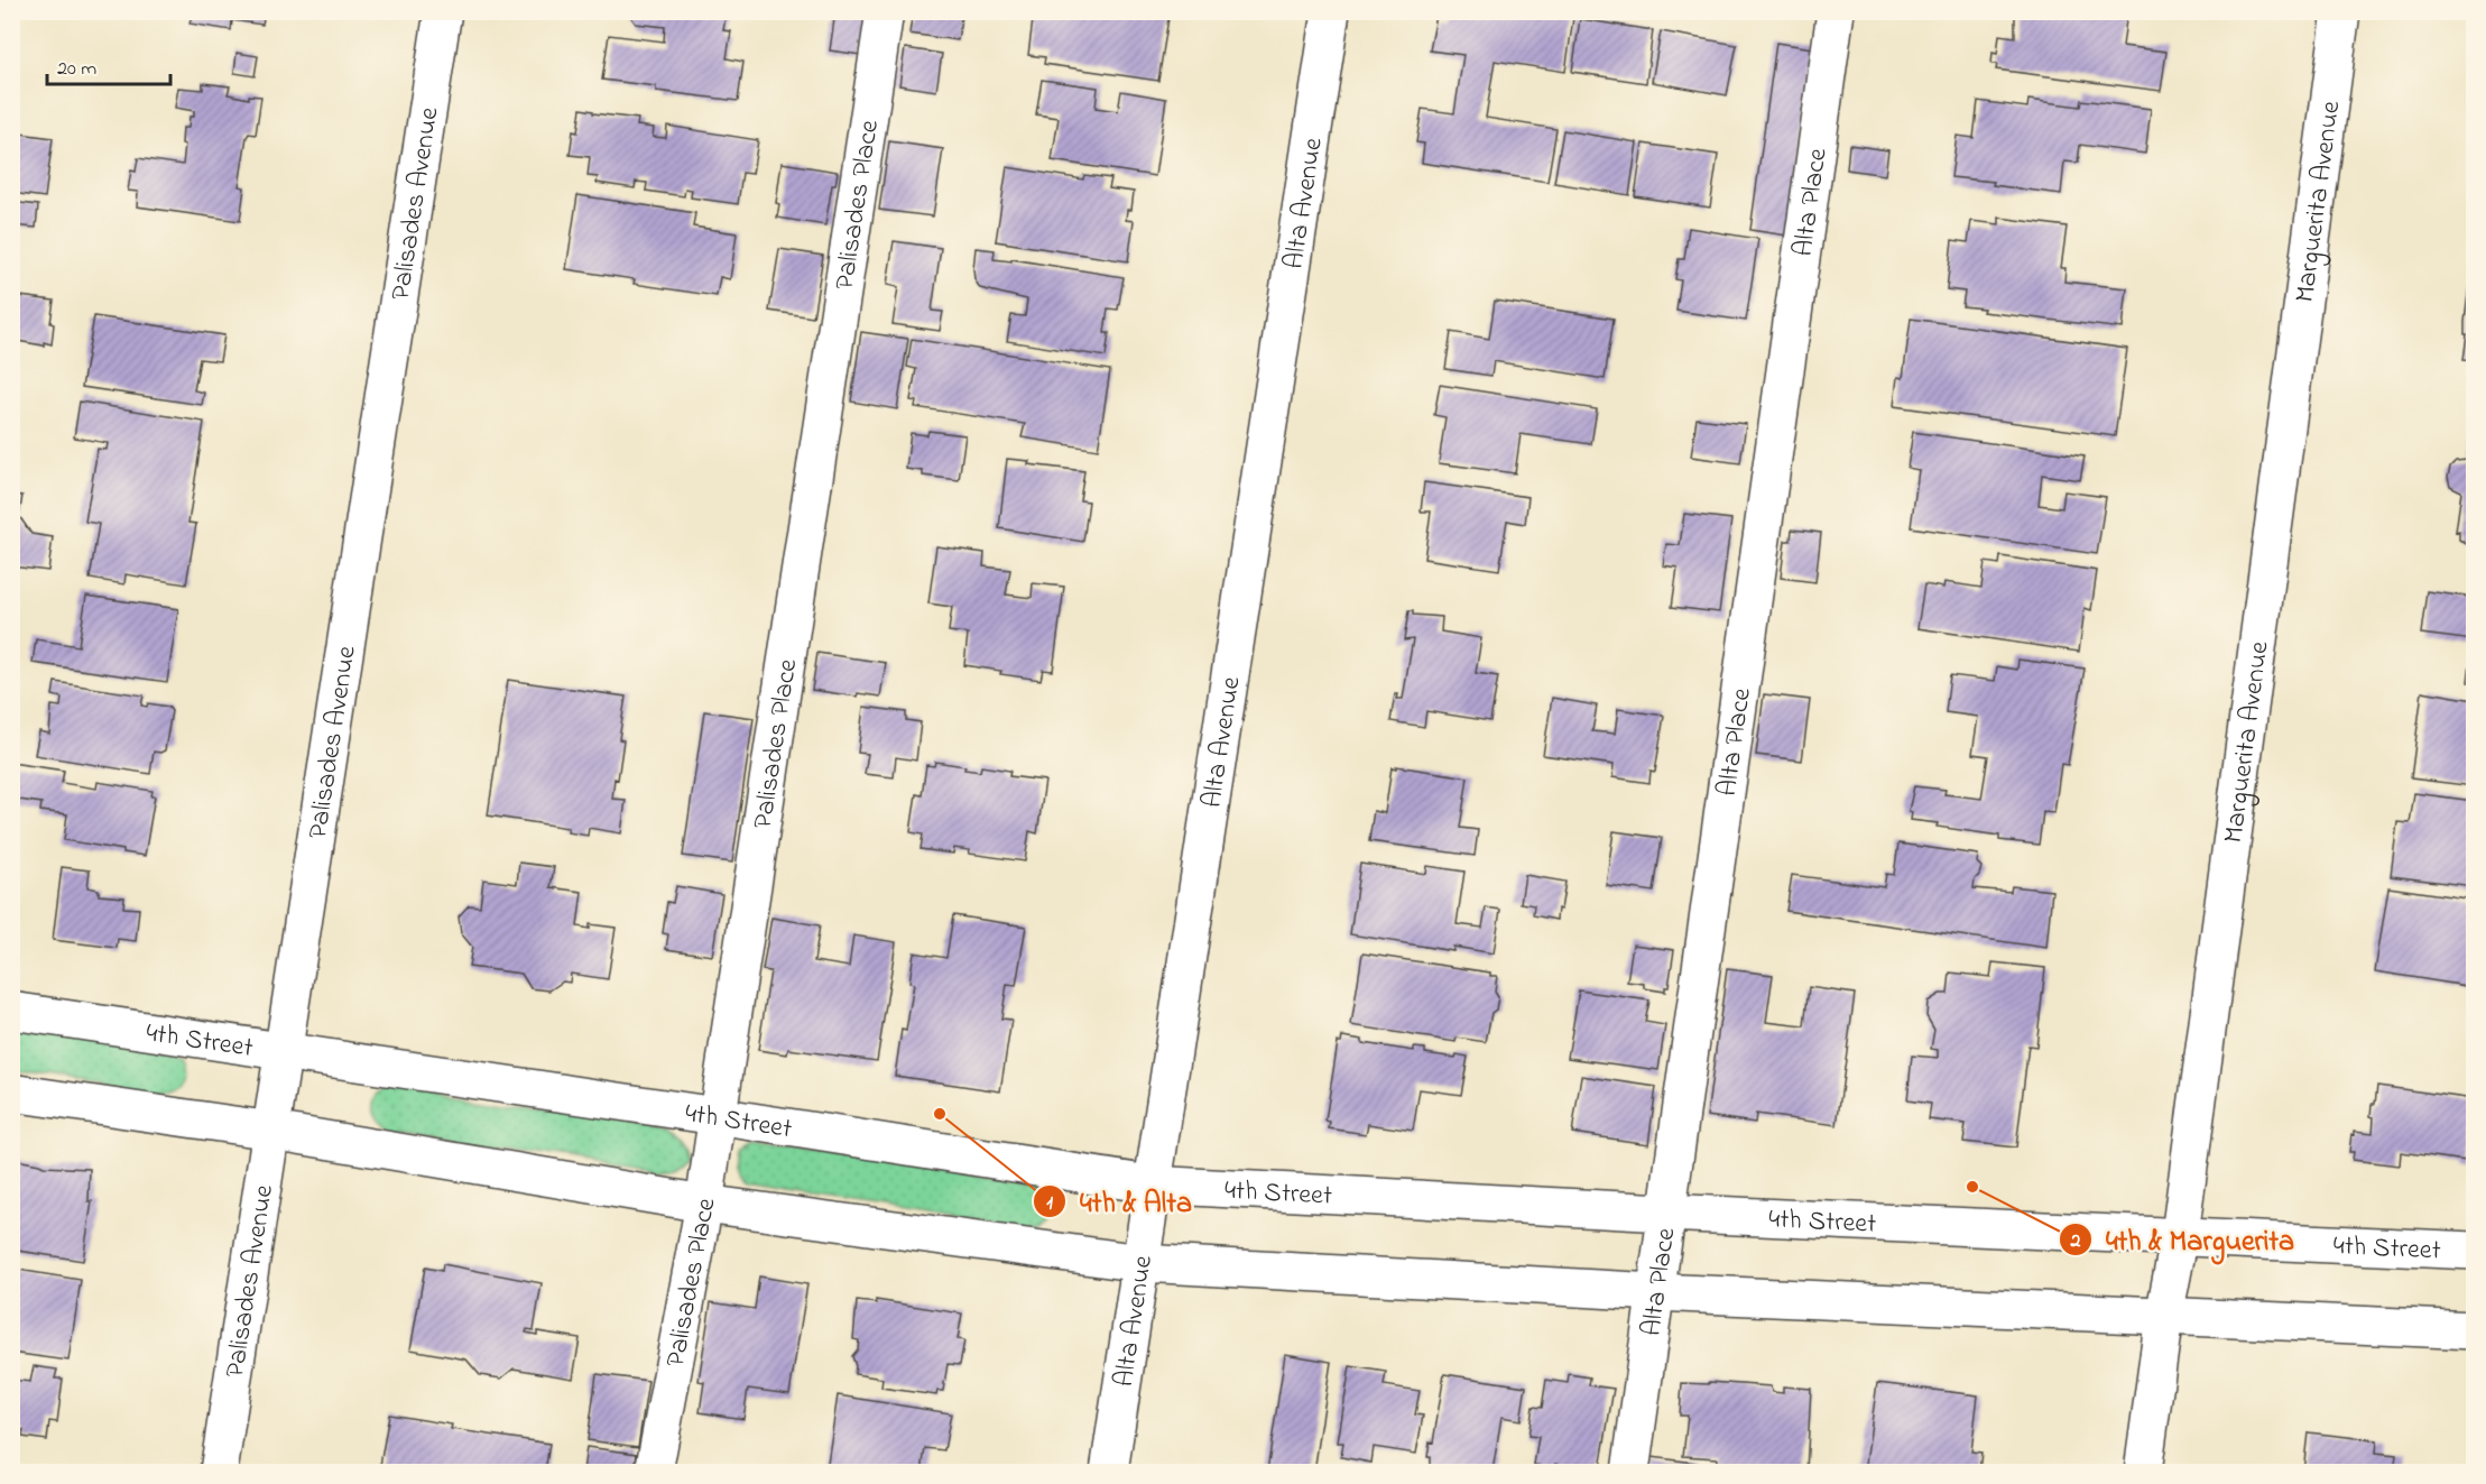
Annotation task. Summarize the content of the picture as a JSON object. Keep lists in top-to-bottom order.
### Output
{
  "streets": {
    "street": [
      "Alta Place",
      "Marguerita Avenue",
      "Palisades Avenue",
      "Alta Avenue",
      "Palisades Place",
      "4th Street"
    ]
  },
  "crossings": [
    ["Alta Place", "4th Street"],
    ["Marguerita Avenue", "4th Street"],
    ["Palisades Avenue", "4th Street"],
    ["Alta Avenue", "4th Street"],
    ["Palisades Place", "4th Street"]
  ],
  "places": ["4th & Alta", "4th & Marguerita"],
  "scale_bar": "20 m"
}
